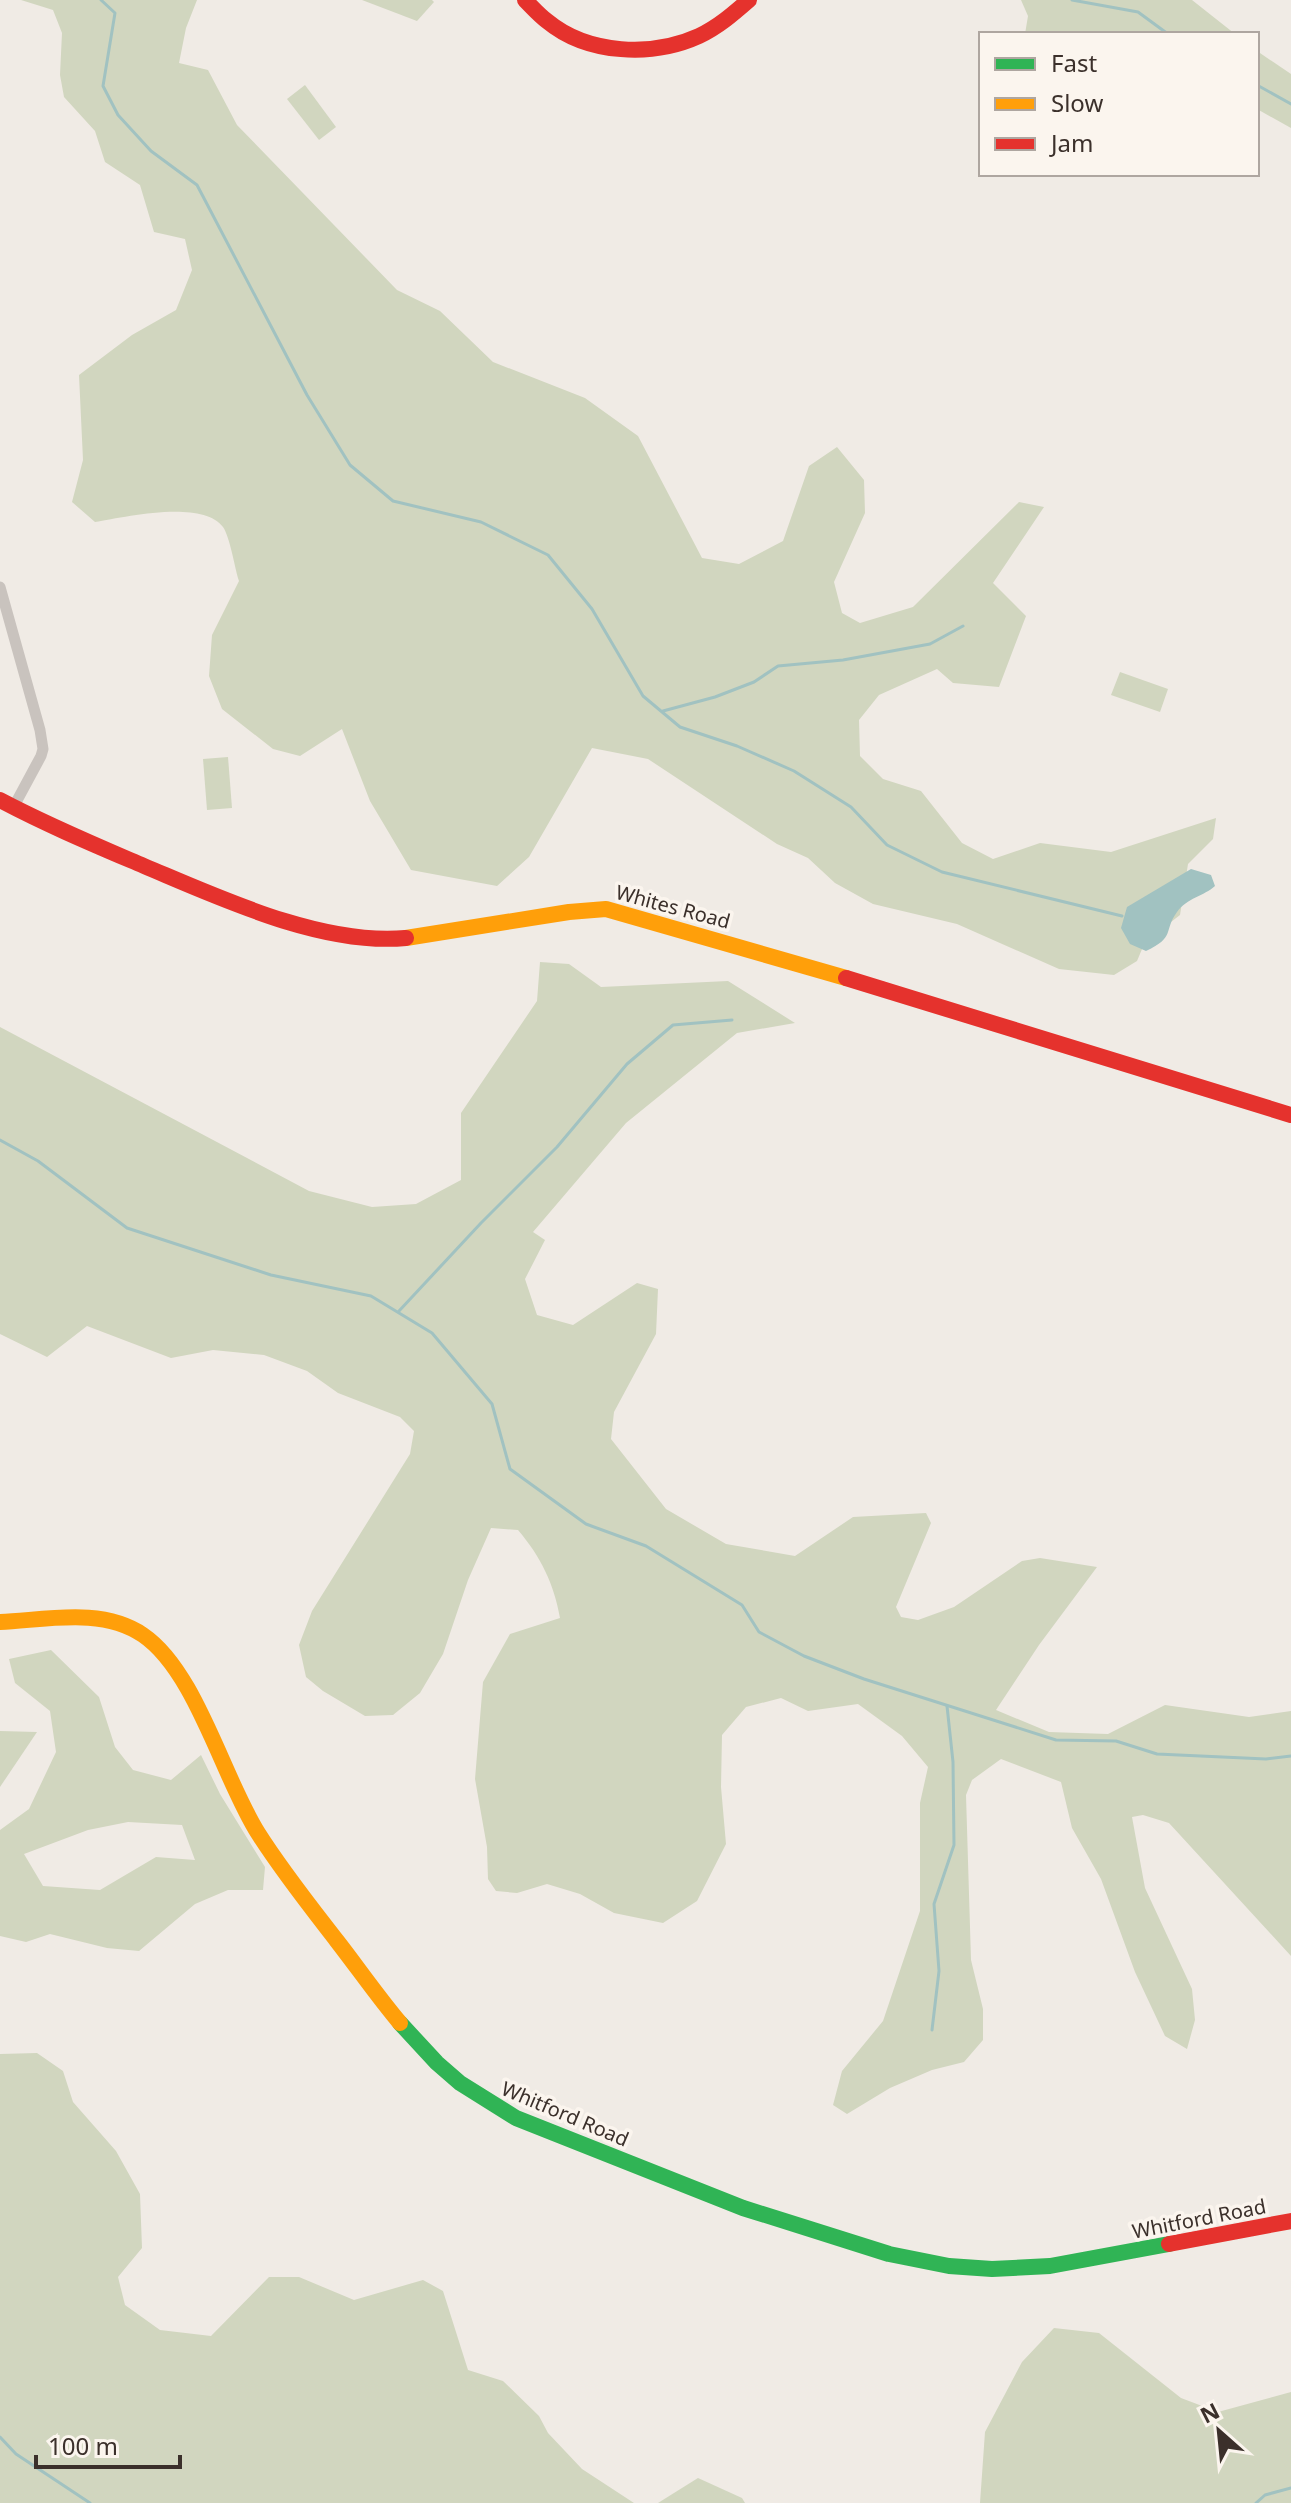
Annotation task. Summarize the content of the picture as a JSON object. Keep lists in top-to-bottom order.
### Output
{
  "streets": {
    "street": ["Whites Road", "Whitford Road"]
  },
  "legend": ["Fast", "Slow", "Jam"],
  "scale_bar": "100 m",
  "north": "top left"
}
